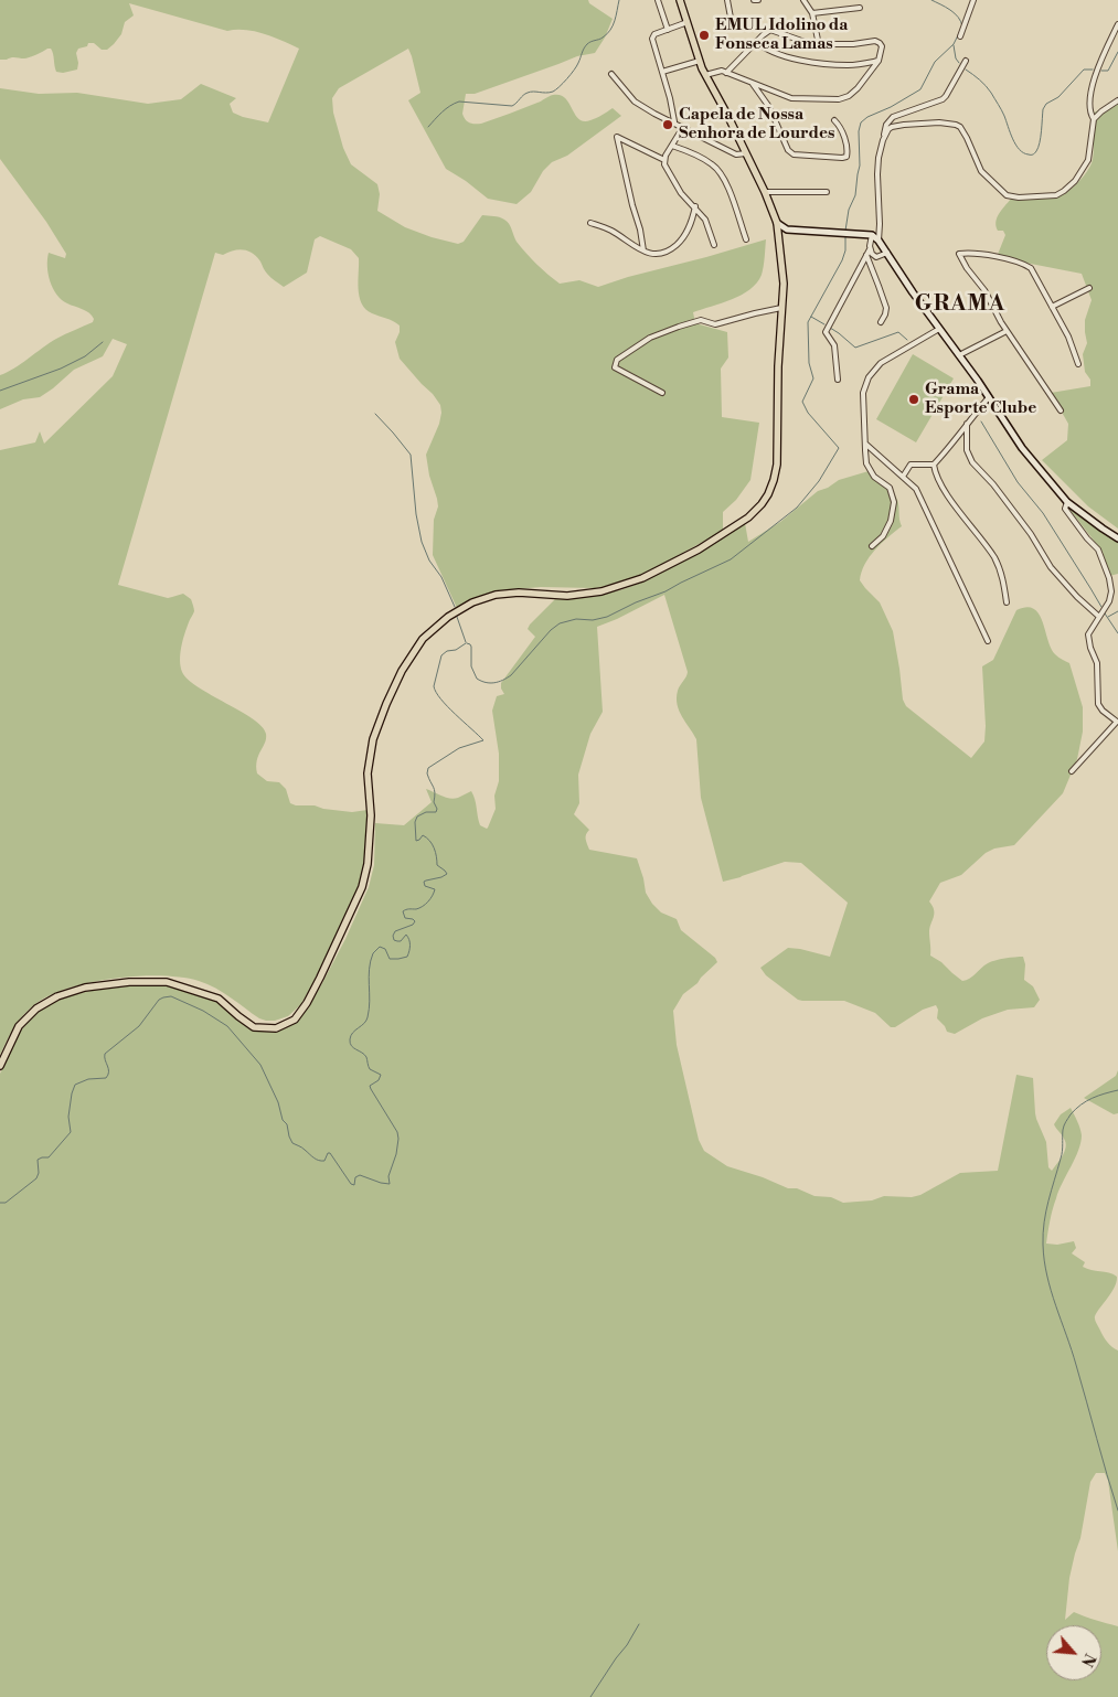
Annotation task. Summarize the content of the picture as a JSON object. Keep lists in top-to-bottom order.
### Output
{
  "districts": ["GRAMA"],
  "places": ["EMUL Idolino da Fonseca Lamas", "Capela de Nossa Senhora de Lourdes", "Grama Esporte Clube"],
  "north": "bottom right"
}
